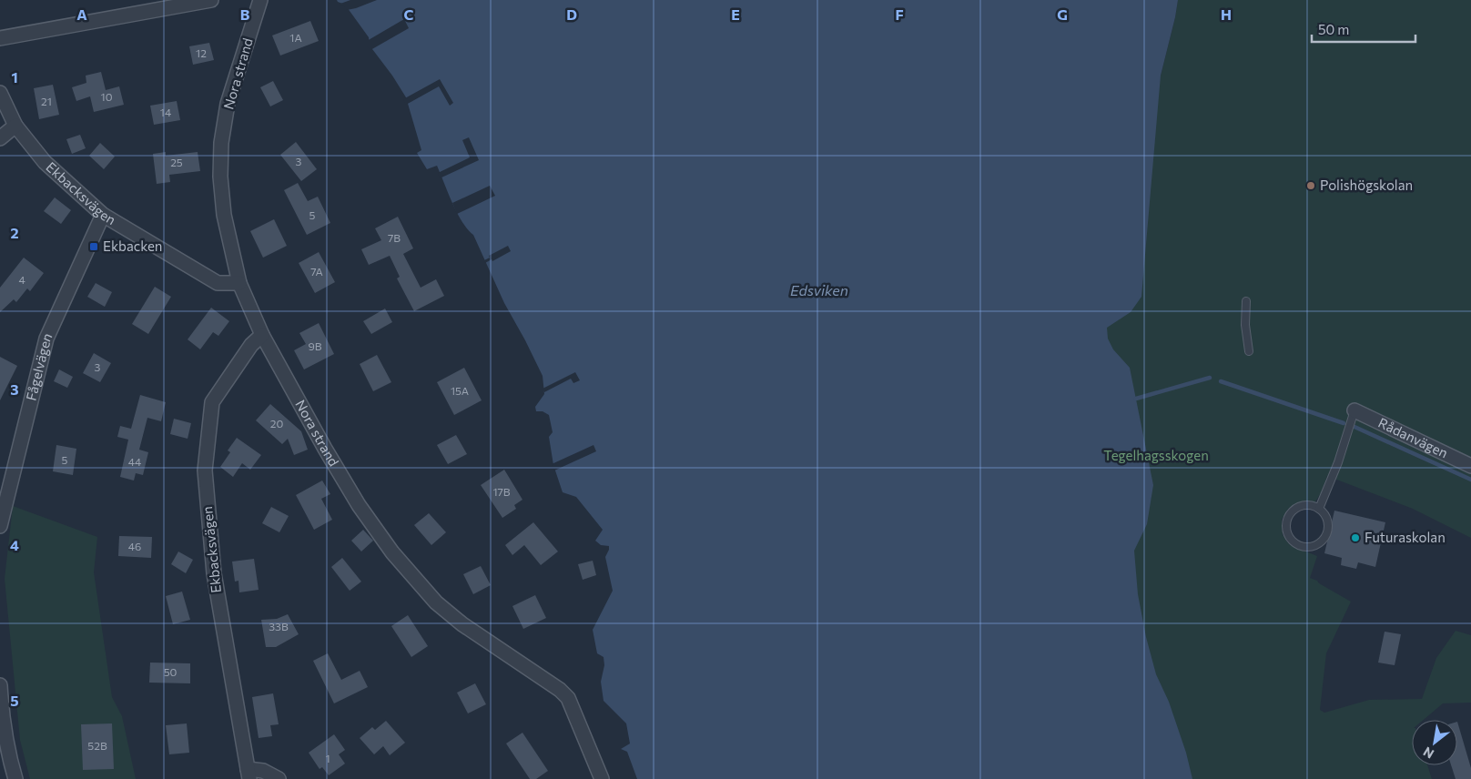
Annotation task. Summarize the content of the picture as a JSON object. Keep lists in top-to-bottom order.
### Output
{
  "streets": {
    "street": [
      "Nora strand",
      "Ekbacksvägen",
      "Fågelvägen",
      "Rådanvägen"
    ]
  },
  "crossings": [
    ["Nora strand", "Ekbacksvägen"],
    ["Ekbacksvägen", "Fågelvägen"]
  ],
  "water": ["Edsviken"],
  "parks": ["Tegelhagsskogen"],
  "places": {
    "other": ["Polishögskolan", "Futuraskolan"],
    "transit": ["Ekbacken"]
  },
  "house_numbers": [
    "1A",
    "12",
    "10",
    "21",
    "14",
    "3",
    "25",
    "5",
    "7B",
    "7A",
    "4",
    "9B",
    "3",
    "15A",
    "20",
    "5",
    "44",
    "17B",
    "46",
    "33B",
    "50",
    "52B",
    "1"
  ],
  "scale_bar": "50 m",
  "north": "bottom left",
  "grid": {
    "columns": [
      "A",
      "B",
      "C",
      "D",
      "E",
      "F",
      "G",
      "H"
    ],
    "rows": [
      "1",
      "2",
      "3",
      "4",
      "5"
    ]
  }
}
